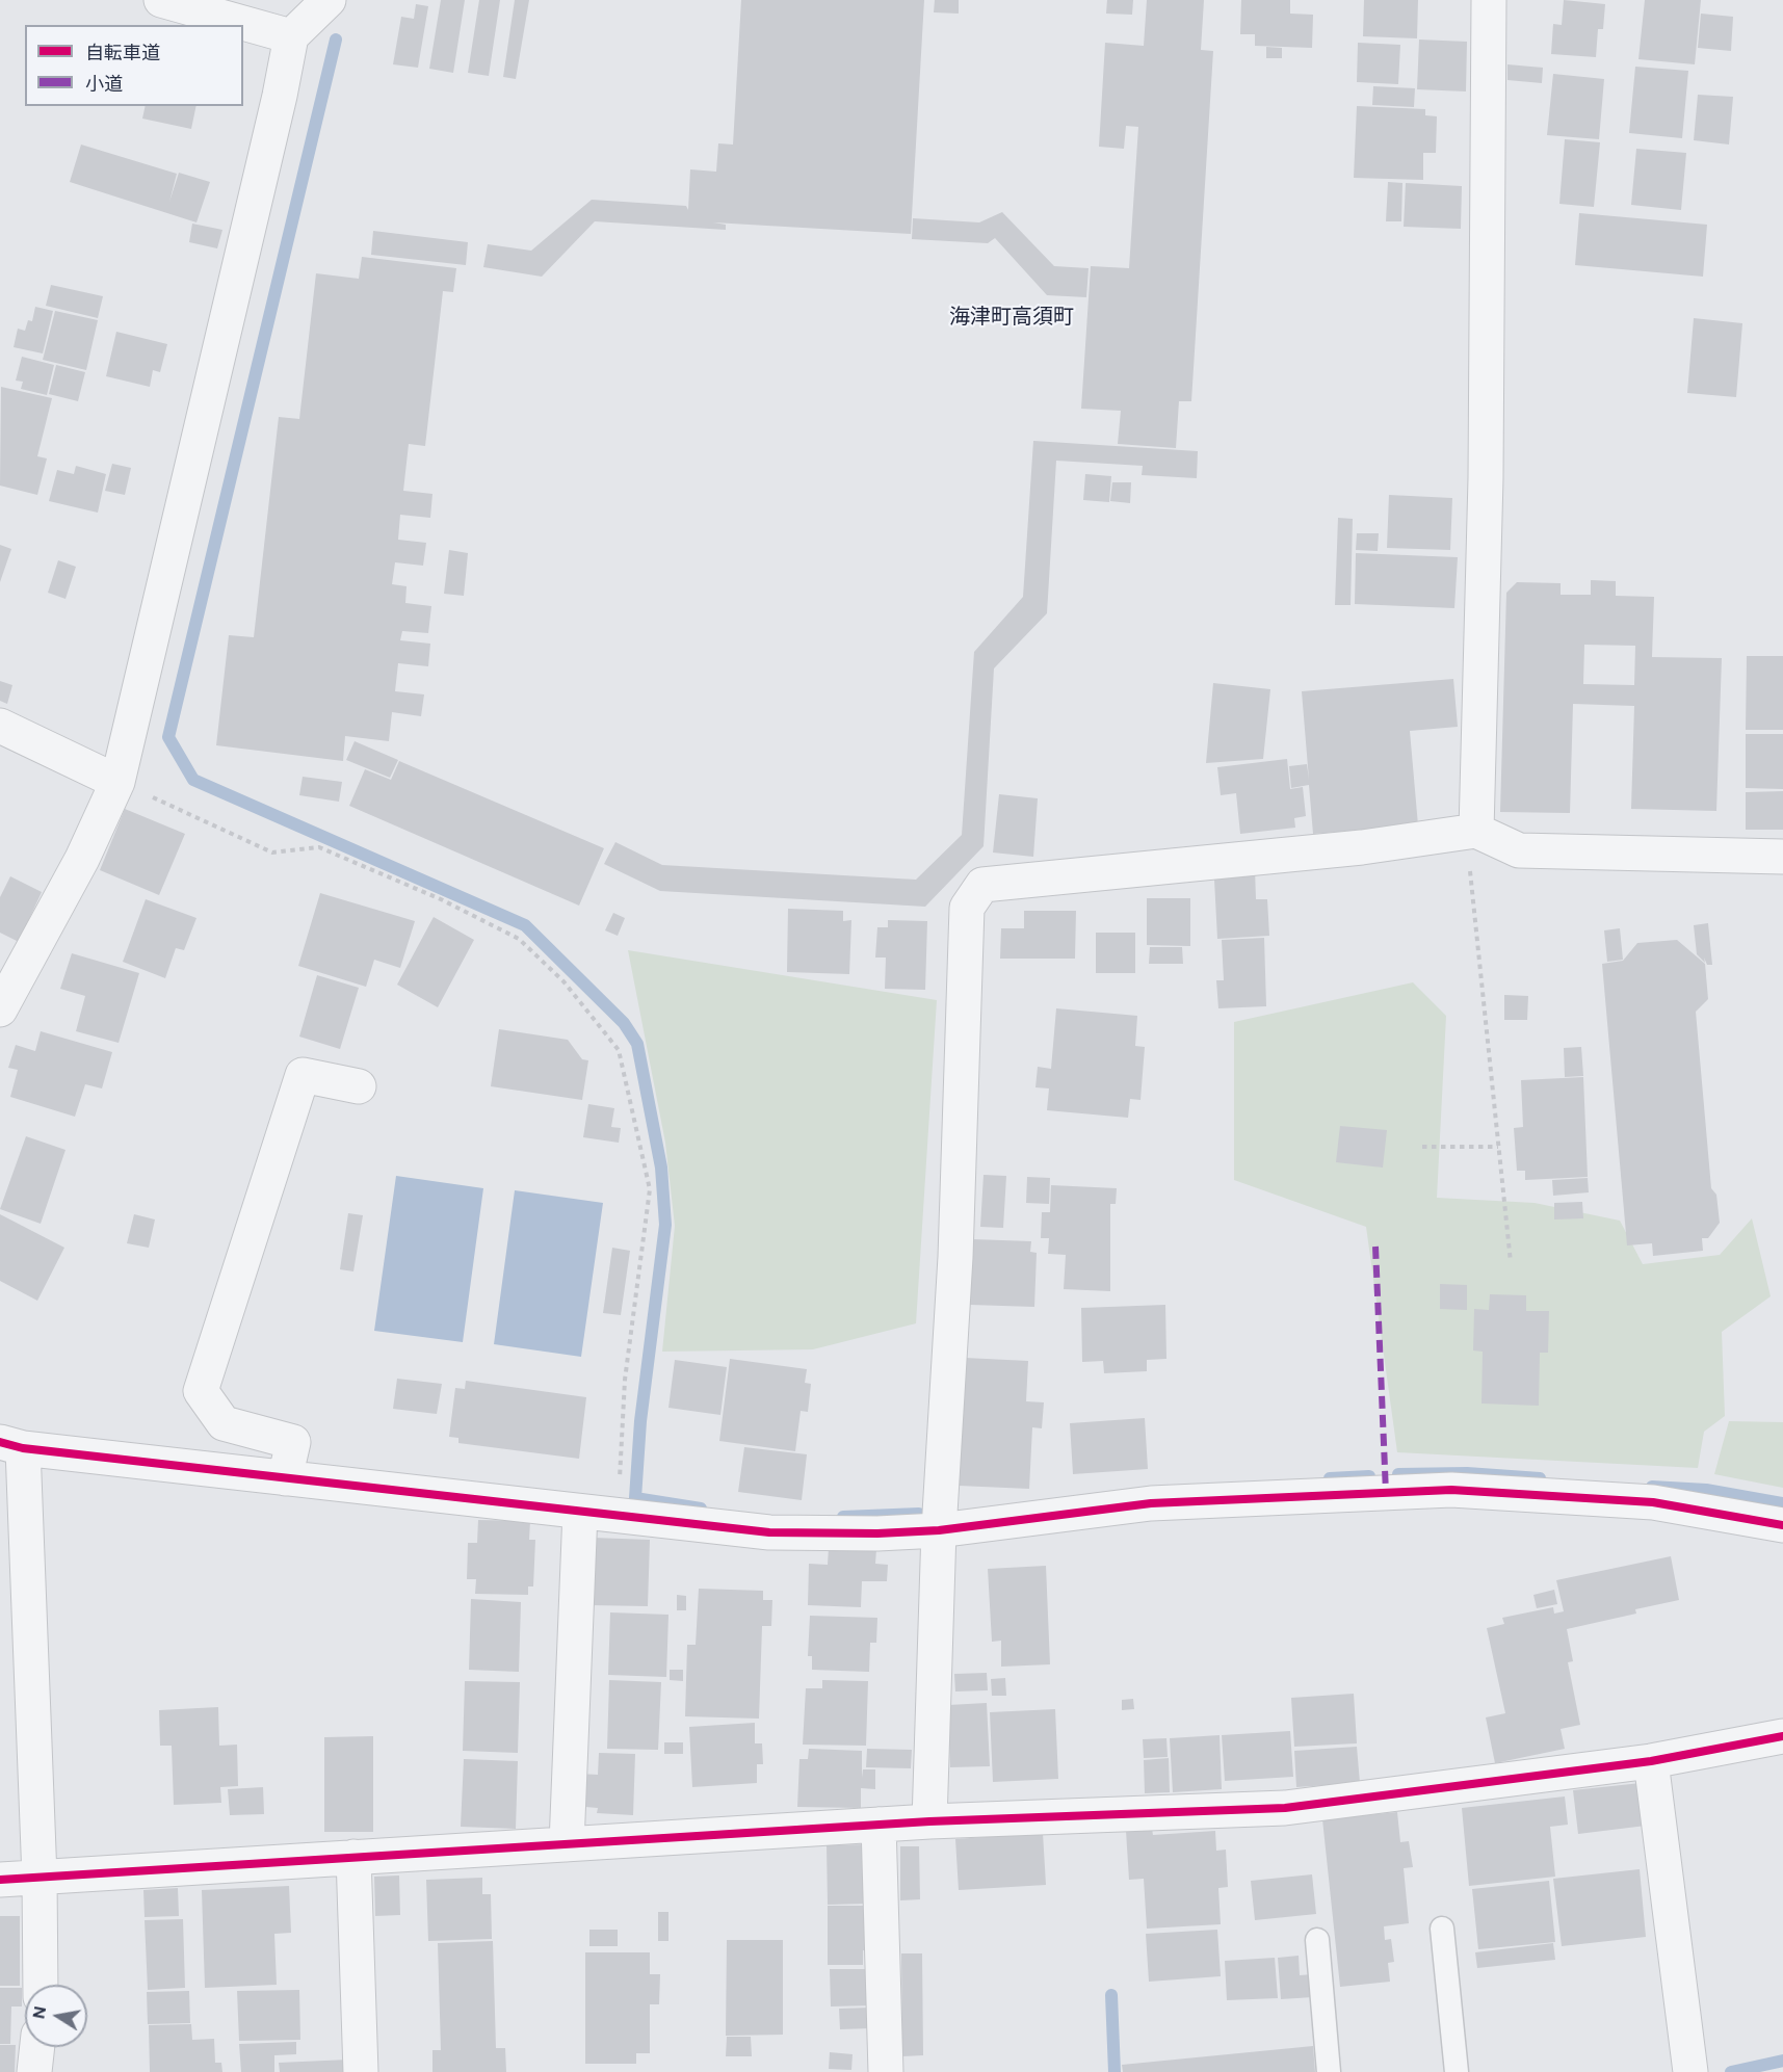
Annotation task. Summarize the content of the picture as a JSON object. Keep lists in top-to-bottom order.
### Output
{
  "districts": ["海津町高須町"],
  "legend": ["自転車道", "小道"],
  "north": "left"
}
